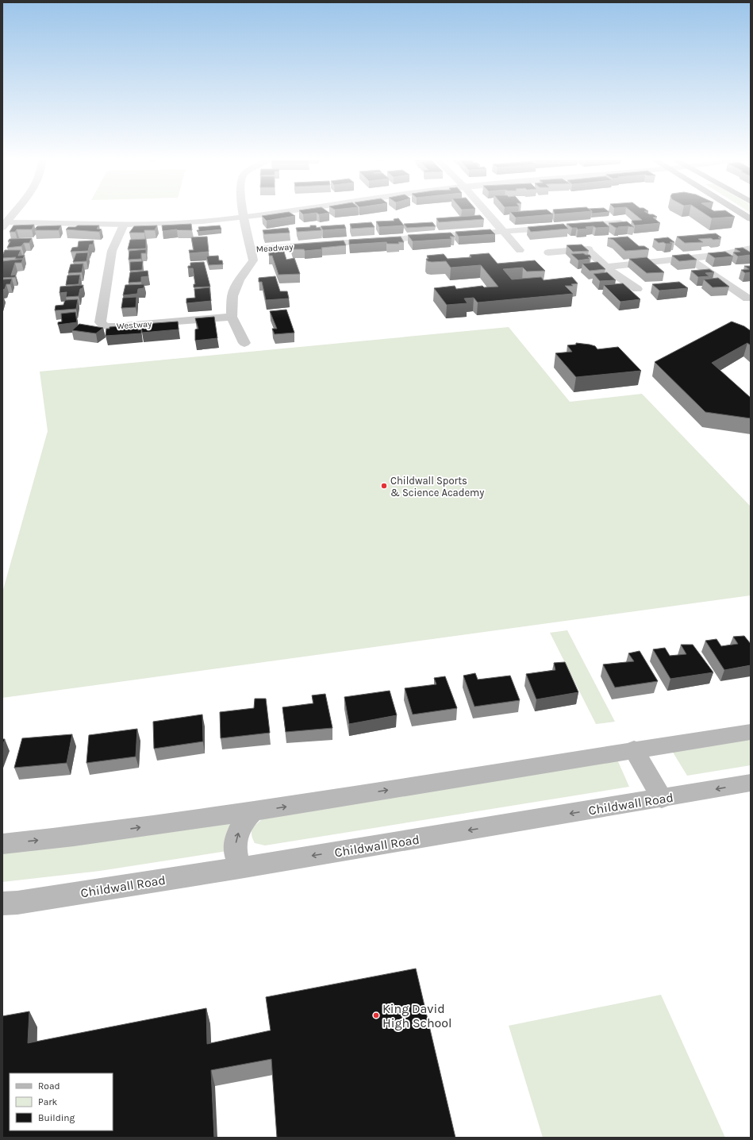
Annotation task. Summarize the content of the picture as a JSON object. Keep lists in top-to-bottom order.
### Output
{
  "streets": {
    "main road": ["Childwall Road"],
    "street": ["Meadway", "Westway"]
  },
  "places": ["Childwall Sports & Science Academy", "King David High School"],
  "legend": ["Road", "Park", "Building"]
}
